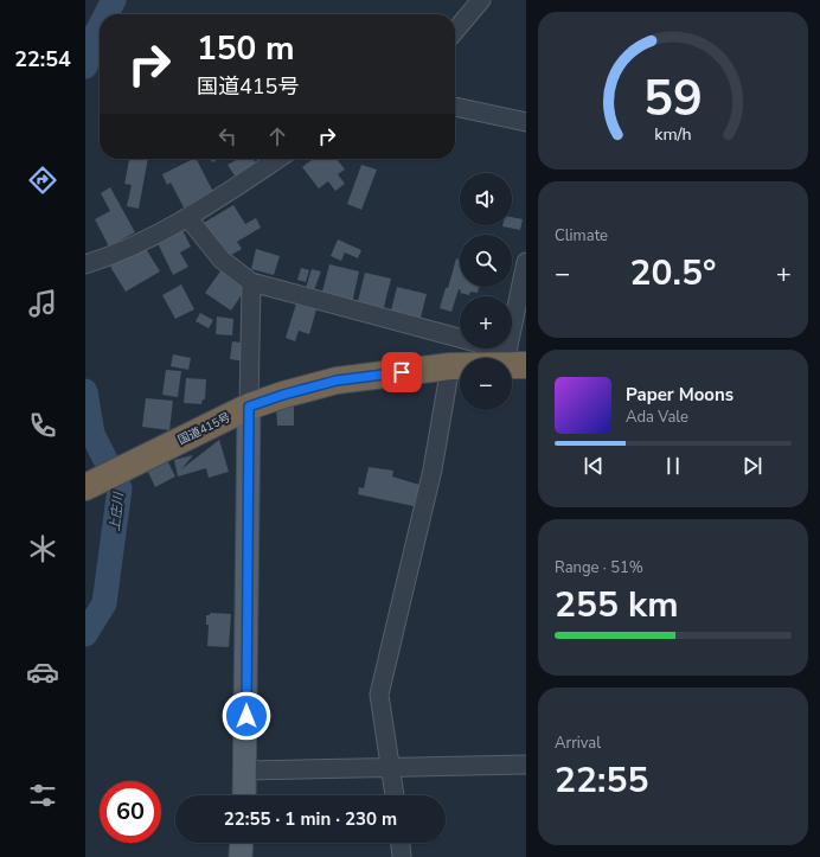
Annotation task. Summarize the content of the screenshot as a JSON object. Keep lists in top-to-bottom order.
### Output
{
  "streets": {
    "highway": ["国道415号"]
  },
  "water": ["上庄川"],
  "page": {
    "tabs": "22:54",
    "turn": ["150 m", "国道415号"],
    "map_buttons": ["+", "−"],
    "tile": [
      "Climate",
      ["Range · 51%", "255 km"],
      ["Arrival", "22:55"]
    ],
    "heat": ["−", "20.5°", "+"],
    "song": ["Paper Moons", "Ada Vale"],
    "limit": "60",
    "trip": "22:55 · 1 min · 230 m",
    "gauge": ["59", "km/h"]
  }
}
